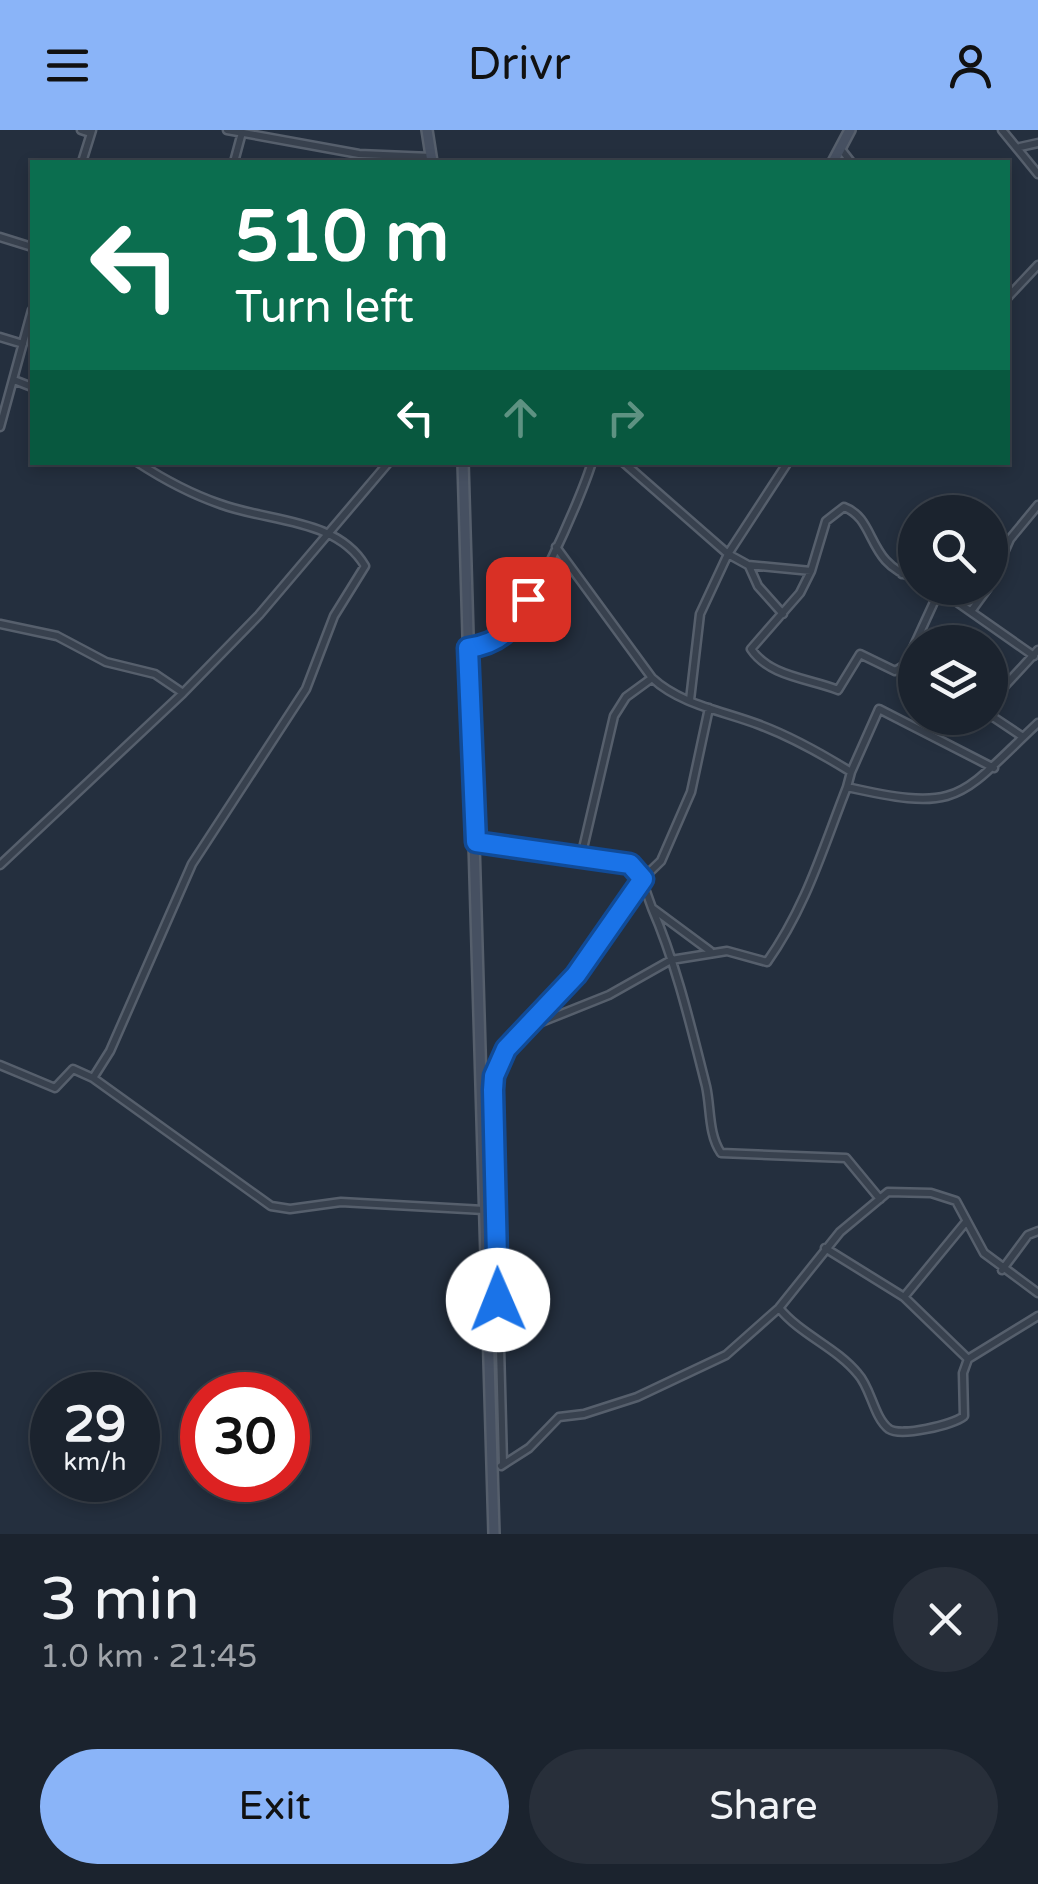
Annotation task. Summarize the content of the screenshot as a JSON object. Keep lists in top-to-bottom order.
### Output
{
  "page": {
    "header": "Drivr",
    "turn": ["510 m", "Turn left"],
    "speed": "29 km/h",
    "limit": "30",
    "heading": ["3 min", "1.0 km · 21:45"],
    "buttons": ["Exit", "Share"]
  }
}
